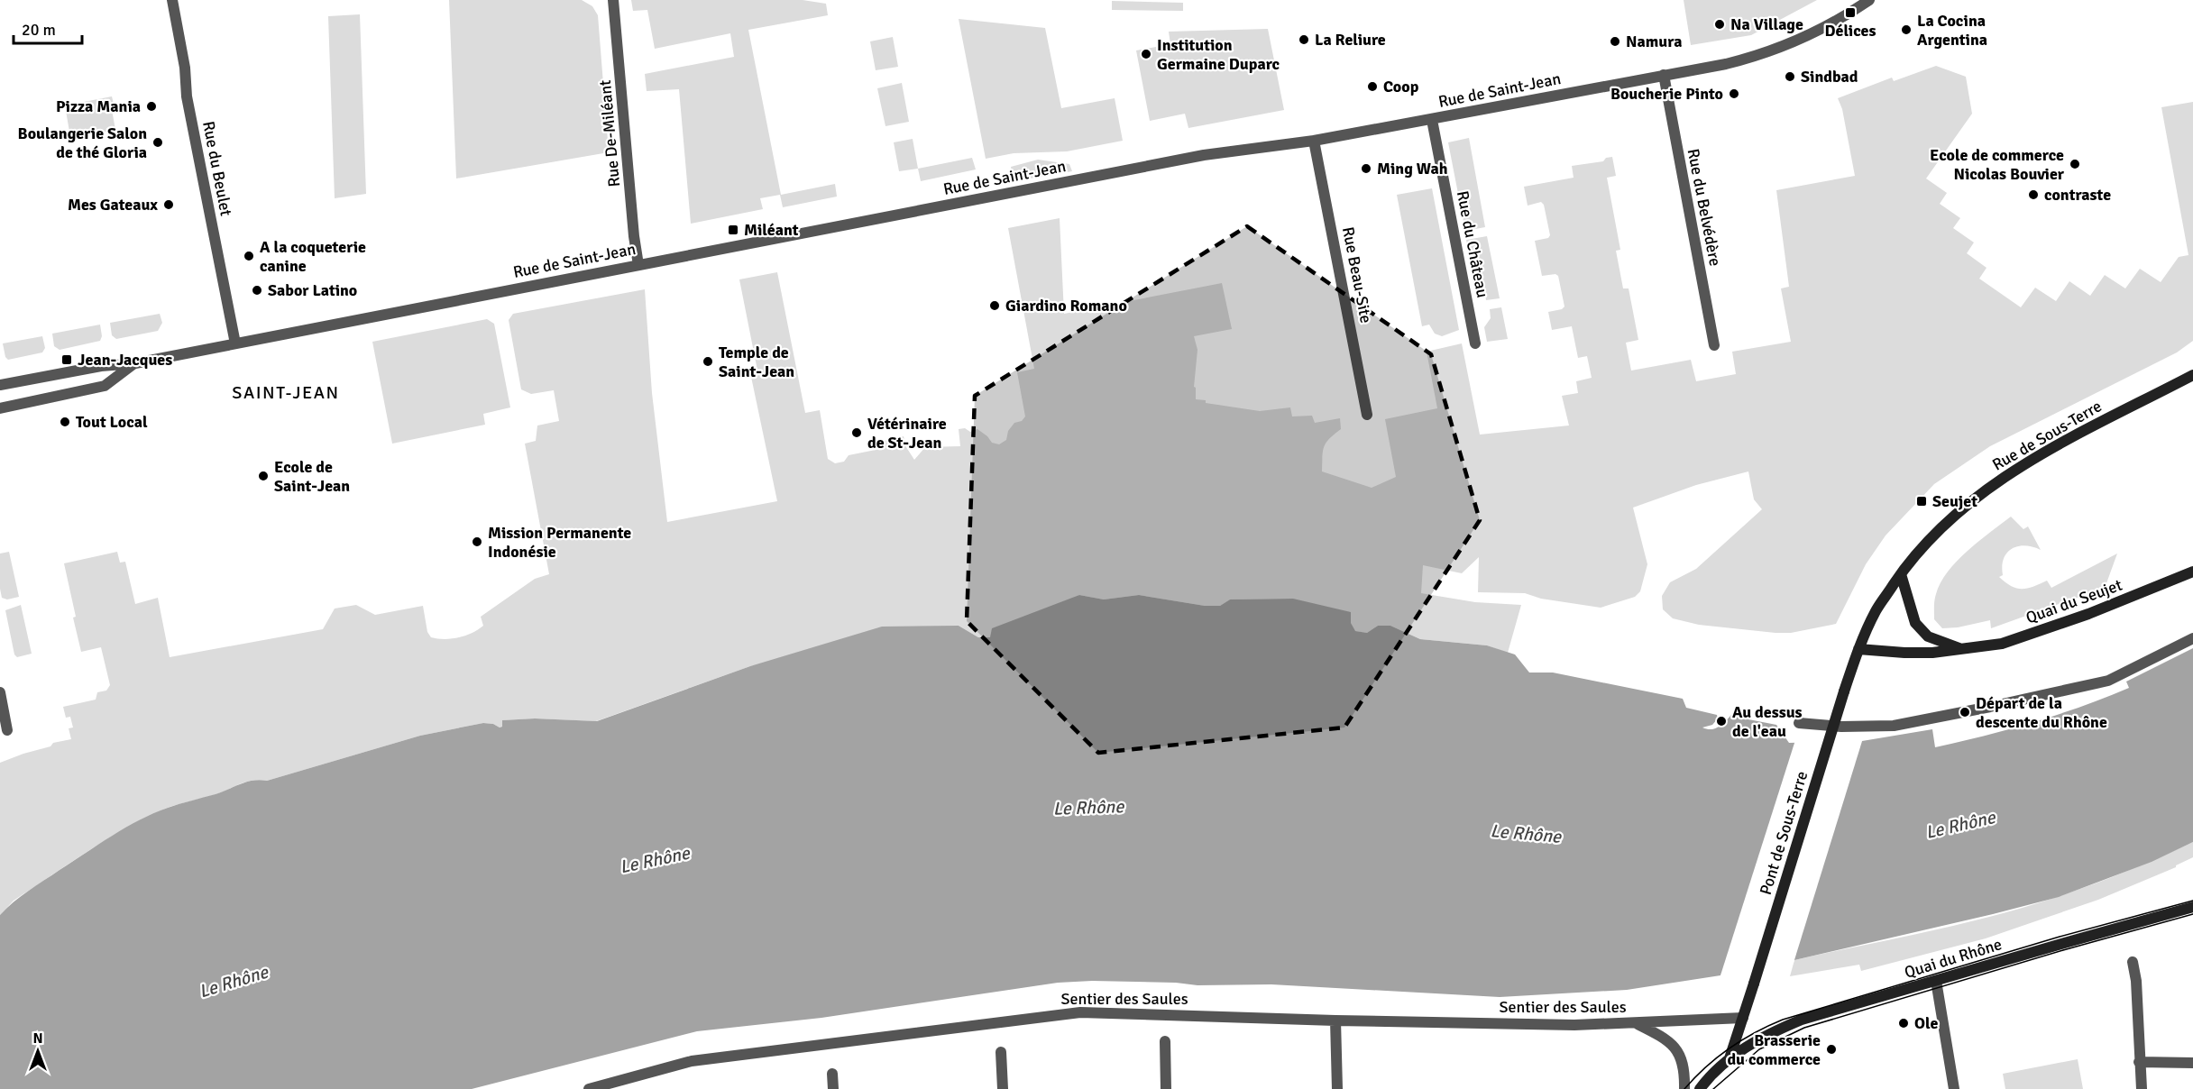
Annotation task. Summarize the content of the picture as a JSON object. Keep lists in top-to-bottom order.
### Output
{
  "streets": {
    "street": [
      "Rue de Saint-Jean",
      "Rue De-Miléant",
      "Rue du Beulet",
      "Rue du Belvédère",
      "Rue du Château",
      "Rue Beau-Site",
      "Rue de Sous-Terre",
      "Quai du Seujet",
      "Pont de Sous-Terre",
      "Quai du Rhône",
      "Sentier des Saules"
    ]
  },
  "crossings": [
    ["Rue de Saint-Jean", "Rue De-Miléant"],
    ["Rue de Saint-Jean", "Rue du Beulet"],
    ["Rue de Saint-Jean", "Rue du Belvédère"],
    ["Rue de Saint-Jean", "Rue du Château"],
    ["Rue de Saint-Jean", "Rue Beau-Site"],
    ["Rue de Sous-Terre", "Quai du Seujet"],
    ["Rue de Sous-Terre", "Pont de Sous-Terre"],
    ["Quai du Seujet", "Pont de Sous-Terre"],
    ["Pont de Sous-Terre", "Quai du Rhône"],
    ["Pont de Sous-Terre", "Sentier des Saules"]
  ],
  "districts": ["SAINT-JEAN"],
  "water": ["Le Rhône"],
  "places": {
    "transit": [
      "Délices",
      "Miléant",
      "Jean-Jacques",
      "Seujet"
    ],
    "other": [
      "Na Village",
      "La Cocina Argentina",
      "La Reliure",
      "Namura",
      "Institution Germaine Duparc",
      "Sindbad",
      "Coop",
      "Boucherie Pinto",
      "Pizza Mania",
      "Boulangerie Salon de thé Gloria",
      "Ecole de commerce Nicolas Bouvier",
      "Ming Wah",
      "contraste",
      "Mes Gateaux",
      "A la coqueterie canine",
      "Sabor Latino",
      "Giardino Romano",
      "Temple de Saint-Jean",
      "Tout Local",
      "Vétérinaire de St-Jean",
      "Ecole de Saint-Jean",
      "Mission Permanente Indonésie",
      "Départ de la descente du Rhône",
      "Au dessus de l'eau",
      "Ole",
      "Brasserie du commerce"
    ]
  },
  "scale_bar": "20 m",
  "north": "top"
}
